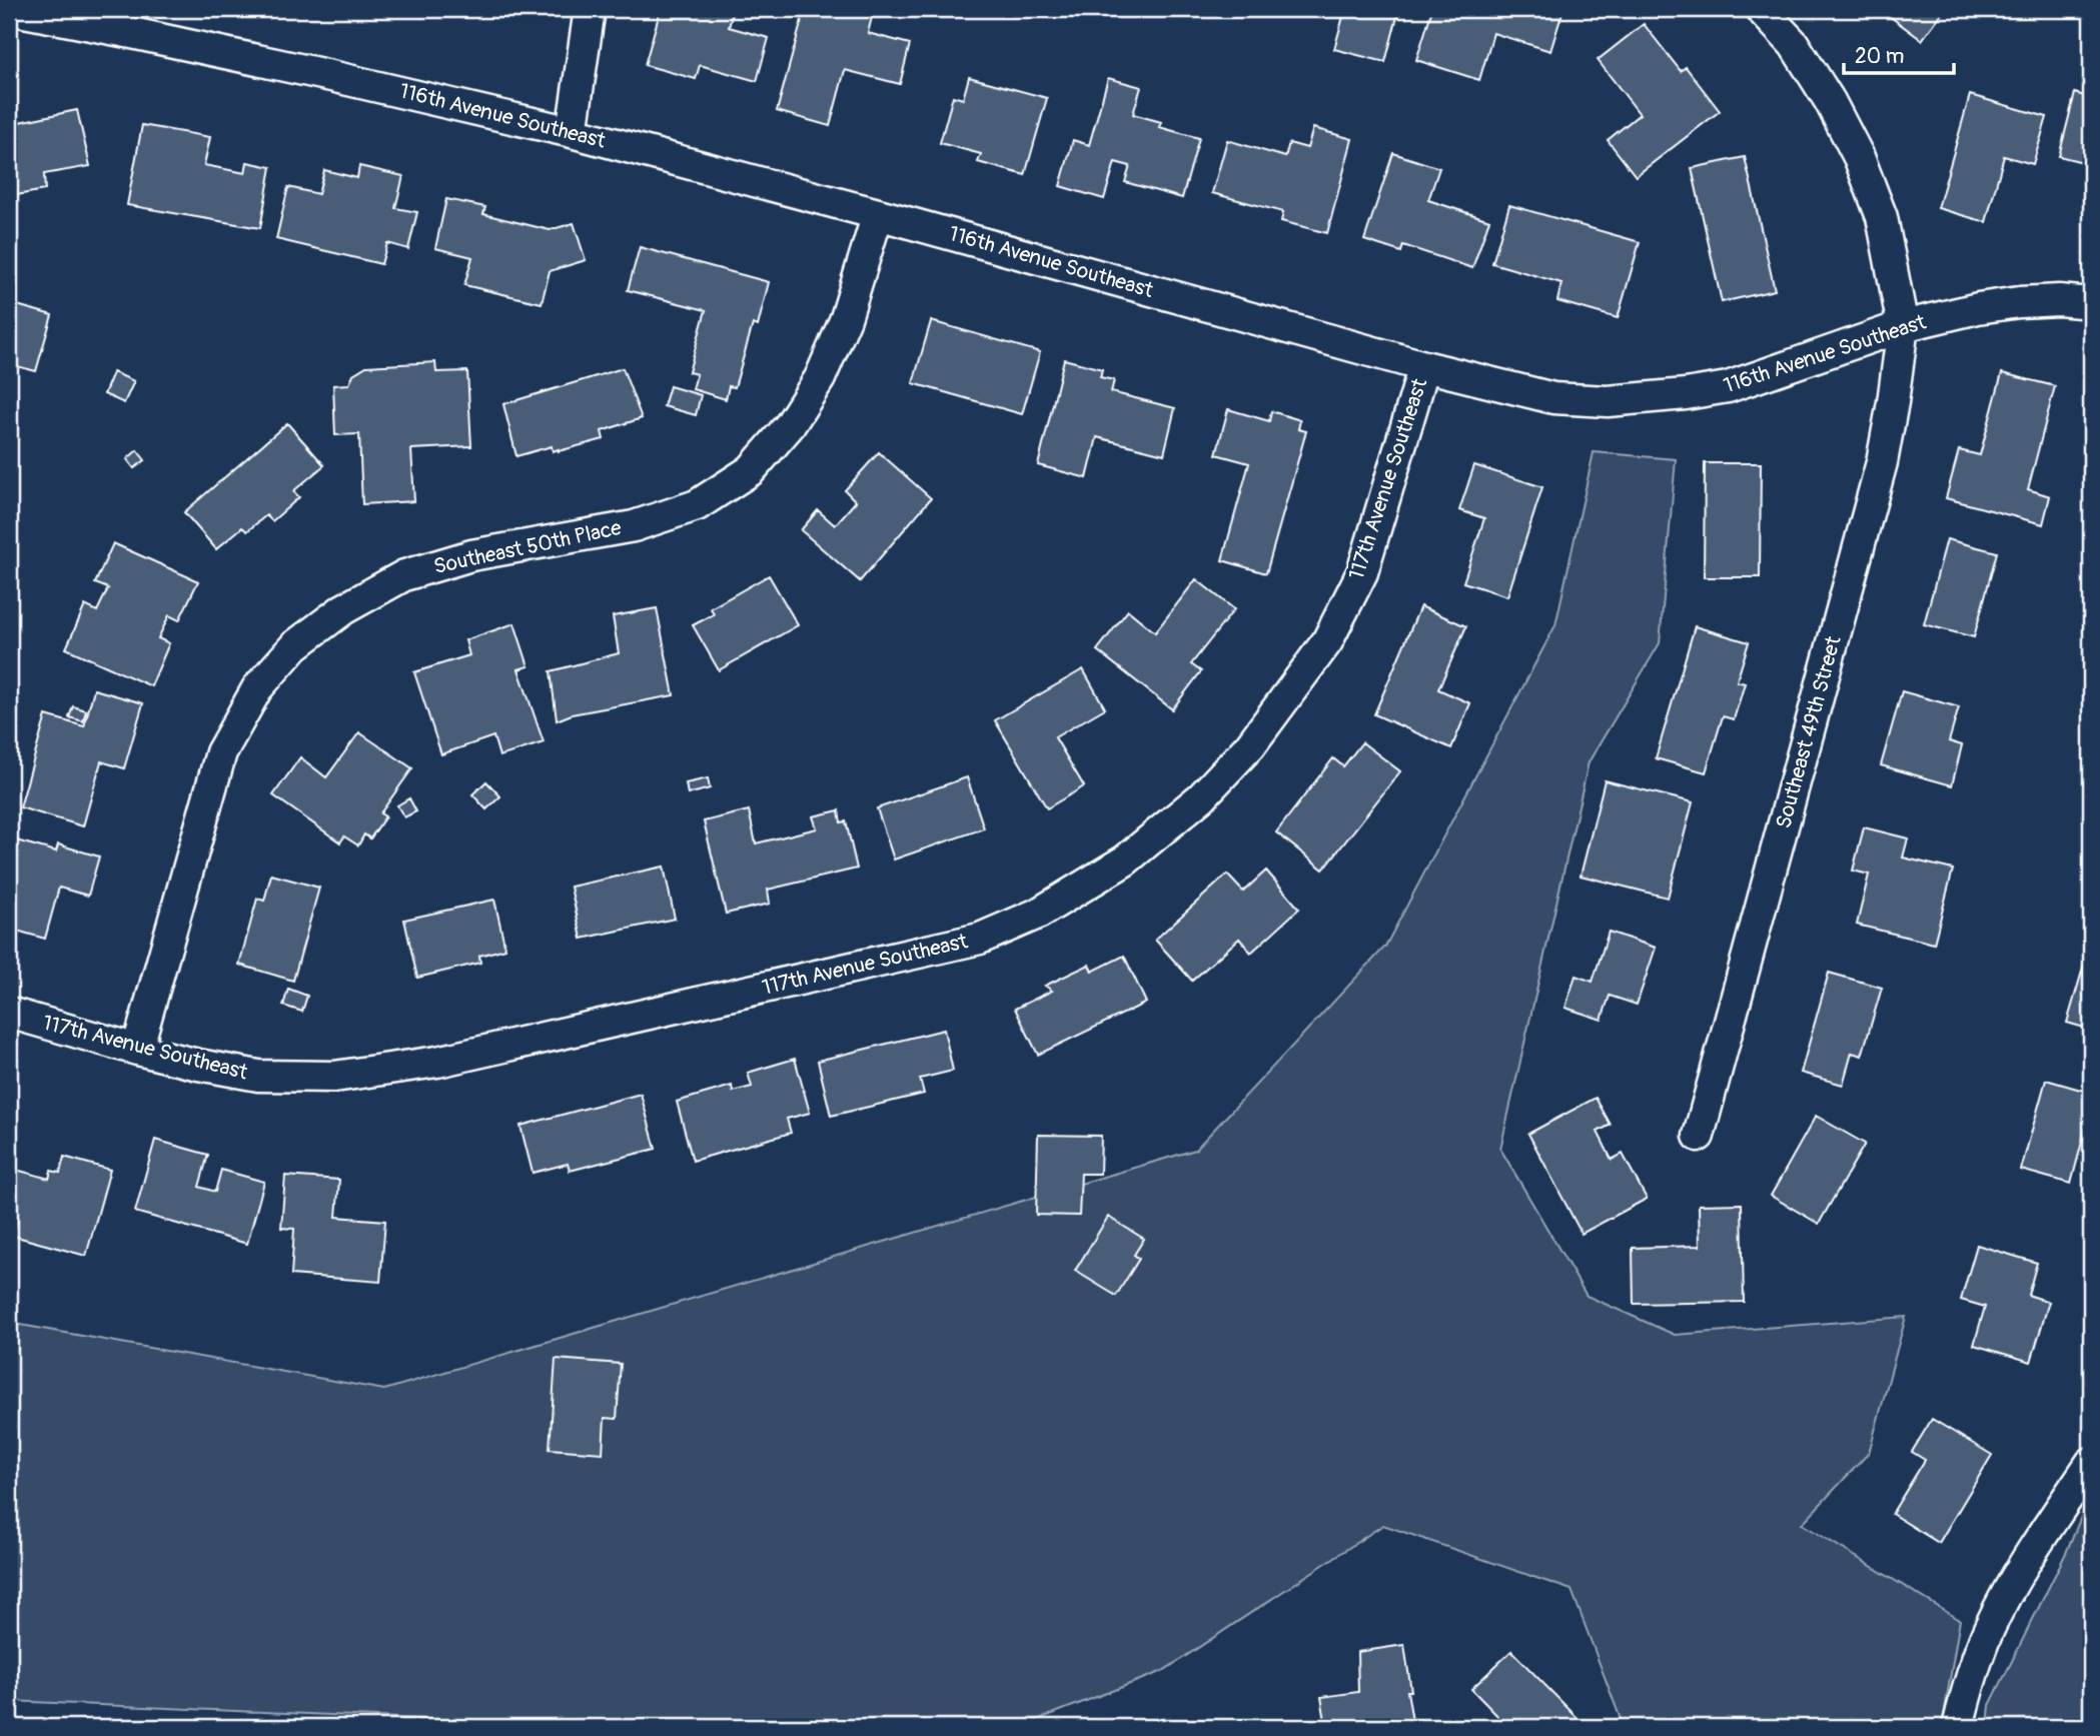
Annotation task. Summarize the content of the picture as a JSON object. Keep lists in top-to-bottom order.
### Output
{
  "streets": {
    "street": [
      "116th Avenue Southeast",
      "117th Avenue Southeast",
      "Southeast 50th Place",
      "Southeast 49th Street"
    ]
  },
  "crossings": [
    ["116th Avenue Southeast", "117th Avenue Southeast"],
    ["116th Avenue Southeast", "Southeast 50th Place"],
    ["116th Avenue Southeast", "Southeast 49th Street"],
    ["117th Avenue Southeast", "Southeast 50th Place"]
  ],
  "scale_bar": "20 m"
}
